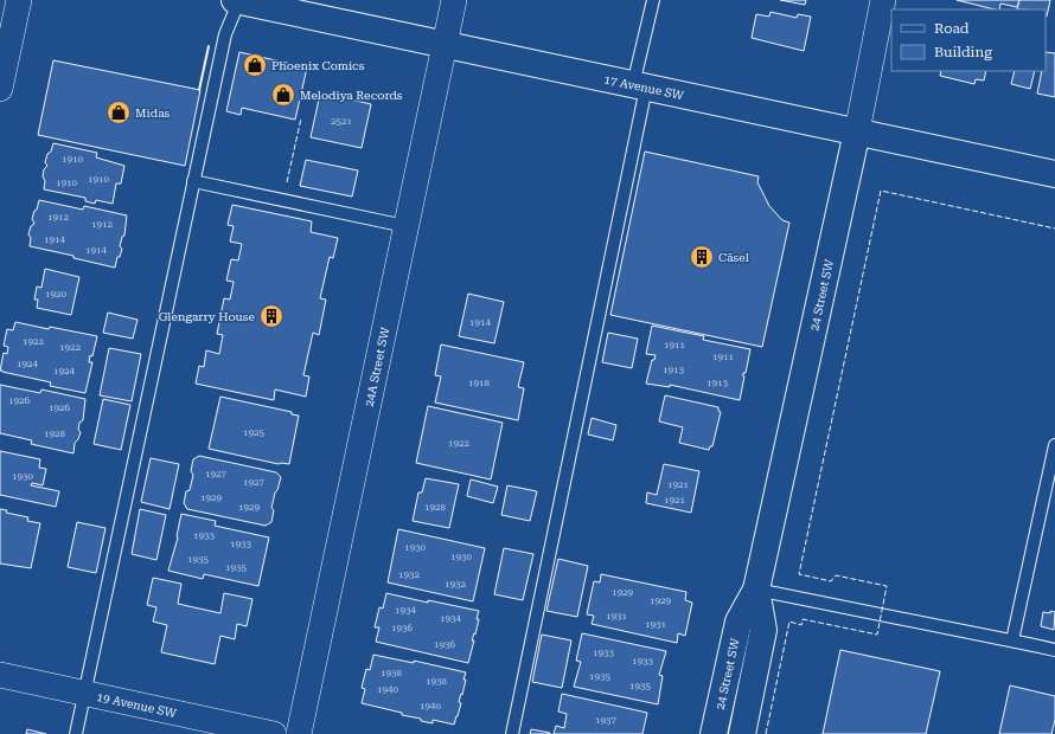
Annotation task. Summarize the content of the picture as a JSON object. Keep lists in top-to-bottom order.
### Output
{
  "streets": {
    "main road": ["17 Avenue SW", "24 Street SW"],
    "street": ["24A Street SW", "19 Avenue SW"]
  },
  "crossings": [
    ["17 Avenue SW", "24 Street SW"],
    ["17 Avenue SW", "24A Street SW"]
  ],
  "places": {
    "shop": ["Phoenix Comics", "Melodiya Records", "Midas"],
    "building": ["Cāsel", "Glengarry House"]
  },
  "house_numbers": [
    "2521",
    "1910",
    "1910",
    "1910",
    "1912",
    "1912",
    "1914",
    "1914",
    "1920",
    "1914",
    "1922",
    "1911",
    "1922",
    "1911",
    "1924",
    "1913",
    "1924",
    "1918",
    "1913",
    "1926",
    "1926",
    "1925",
    "1928",
    "1922",
    "1927",
    "1930",
    "1927",
    "1921",
    "1929",
    "1921",
    "1929",
    "1928",
    "1933",
    "1933",
    "1930",
    "1930",
    "1935",
    "1935",
    "1932",
    "1932",
    "1929",
    "1929",
    "1934",
    "1931",
    "1934",
    "1931",
    "1936",
    "1936",
    "1933",
    "1933",
    "1938",
    "1935",
    "1938",
    "1935",
    "1940",
    "1940",
    "1937"
  ],
  "legend": ["Road", "Building"]
}
